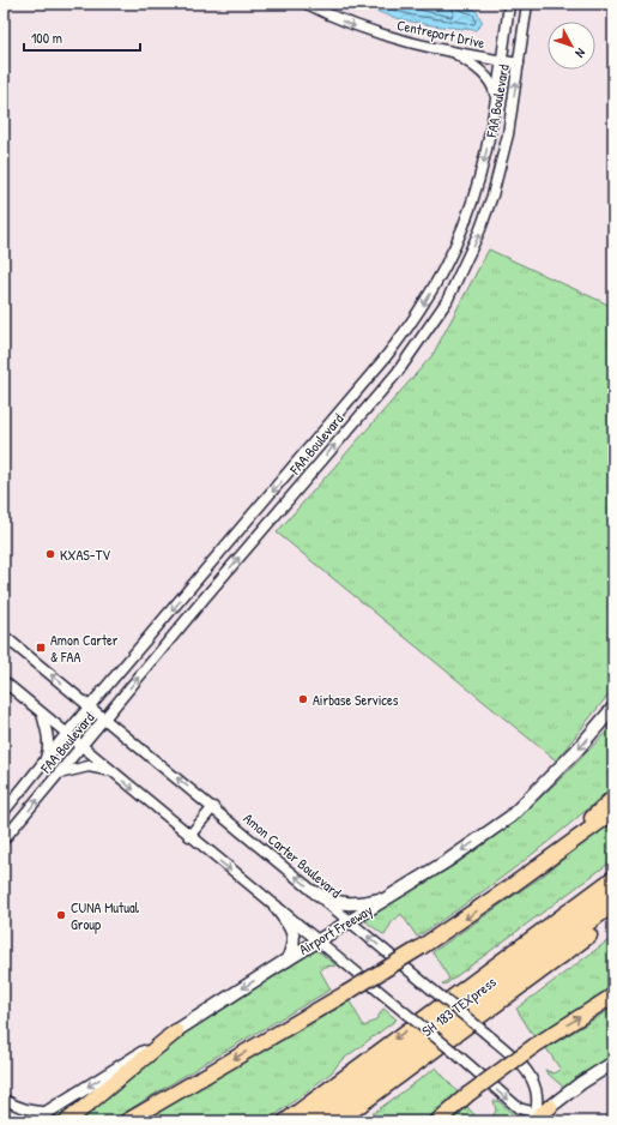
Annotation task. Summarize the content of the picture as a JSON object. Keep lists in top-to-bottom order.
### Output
{
  "streets": {
    "highway": ["SH 183 TEXpress"],
    "main road": ["Airport Freeway"],
    "street": ["Centreport Drive", "FAA Boulevard", "Amon Carter Boulevard"]
  },
  "crossings": [
    ["Centreport Drive", "FAA Boulevard"],
    ["FAA Boulevard", "Amon Carter Boulevard"],
    ["Amon Carter Boulevard", "Airport Freeway"]
  ],
  "one_way": ["Centreport Drive", "Airport Freeway"],
  "places": {
    "other": ["KXAS-TV", "Airbase Services", "CUNA Mutual Group"],
    "transit": ["Amon Carter & FAA"]
  },
  "scale_bar": "100 m",
  "north": "bottom right"
}
